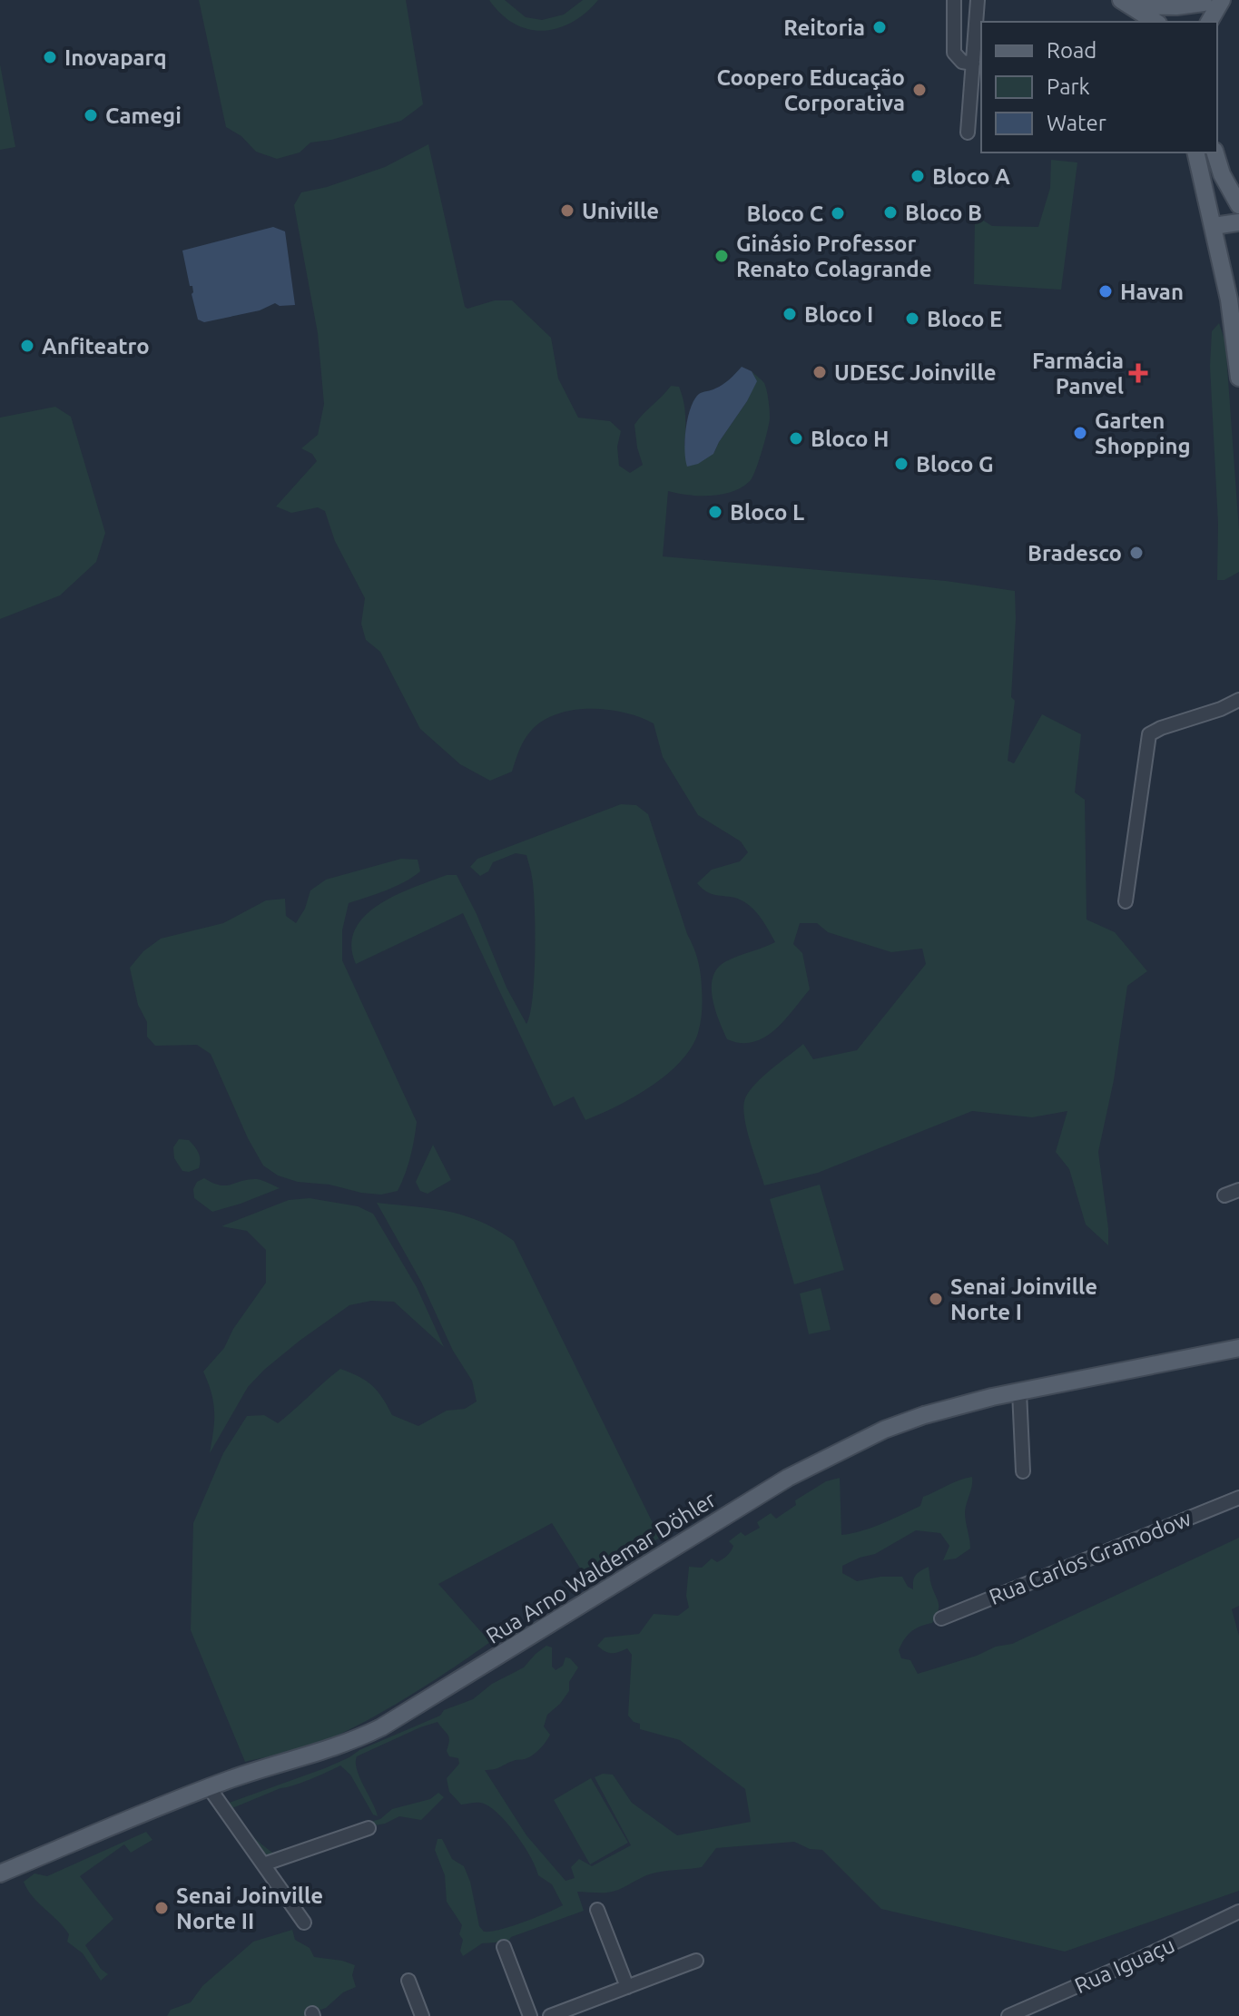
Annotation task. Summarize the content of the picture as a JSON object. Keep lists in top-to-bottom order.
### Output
{
  "streets": {
    "main road": ["Rua Arno Waldemar Döhler"],
    "street": ["Rua Carlos Gramodow", "Rua Iguaçu"]
  },
  "places": {
    "other": [
      "Reitoria",
      "Inovaparq",
      "Coopero Educação Corporativa",
      "Camegi",
      "Bloco A",
      "Univille",
      "Bloco B",
      "Bloco C",
      "Ginásio Professor Renato Colagrande",
      "Havan",
      "Bloco I",
      "Bloco E",
      "Anfiteatro",
      "UDESC Joinville",
      "Garten Shopping",
      "Bloco H",
      "Bloco G",
      "Bloco L",
      "Bradesco",
      "Senai Joinville Norte I",
      "Senai Joinville Norte II"
    ],
    "health": ["Farmácia Panvel"]
  },
  "legend": ["Road", "Park", "Water"]
}
